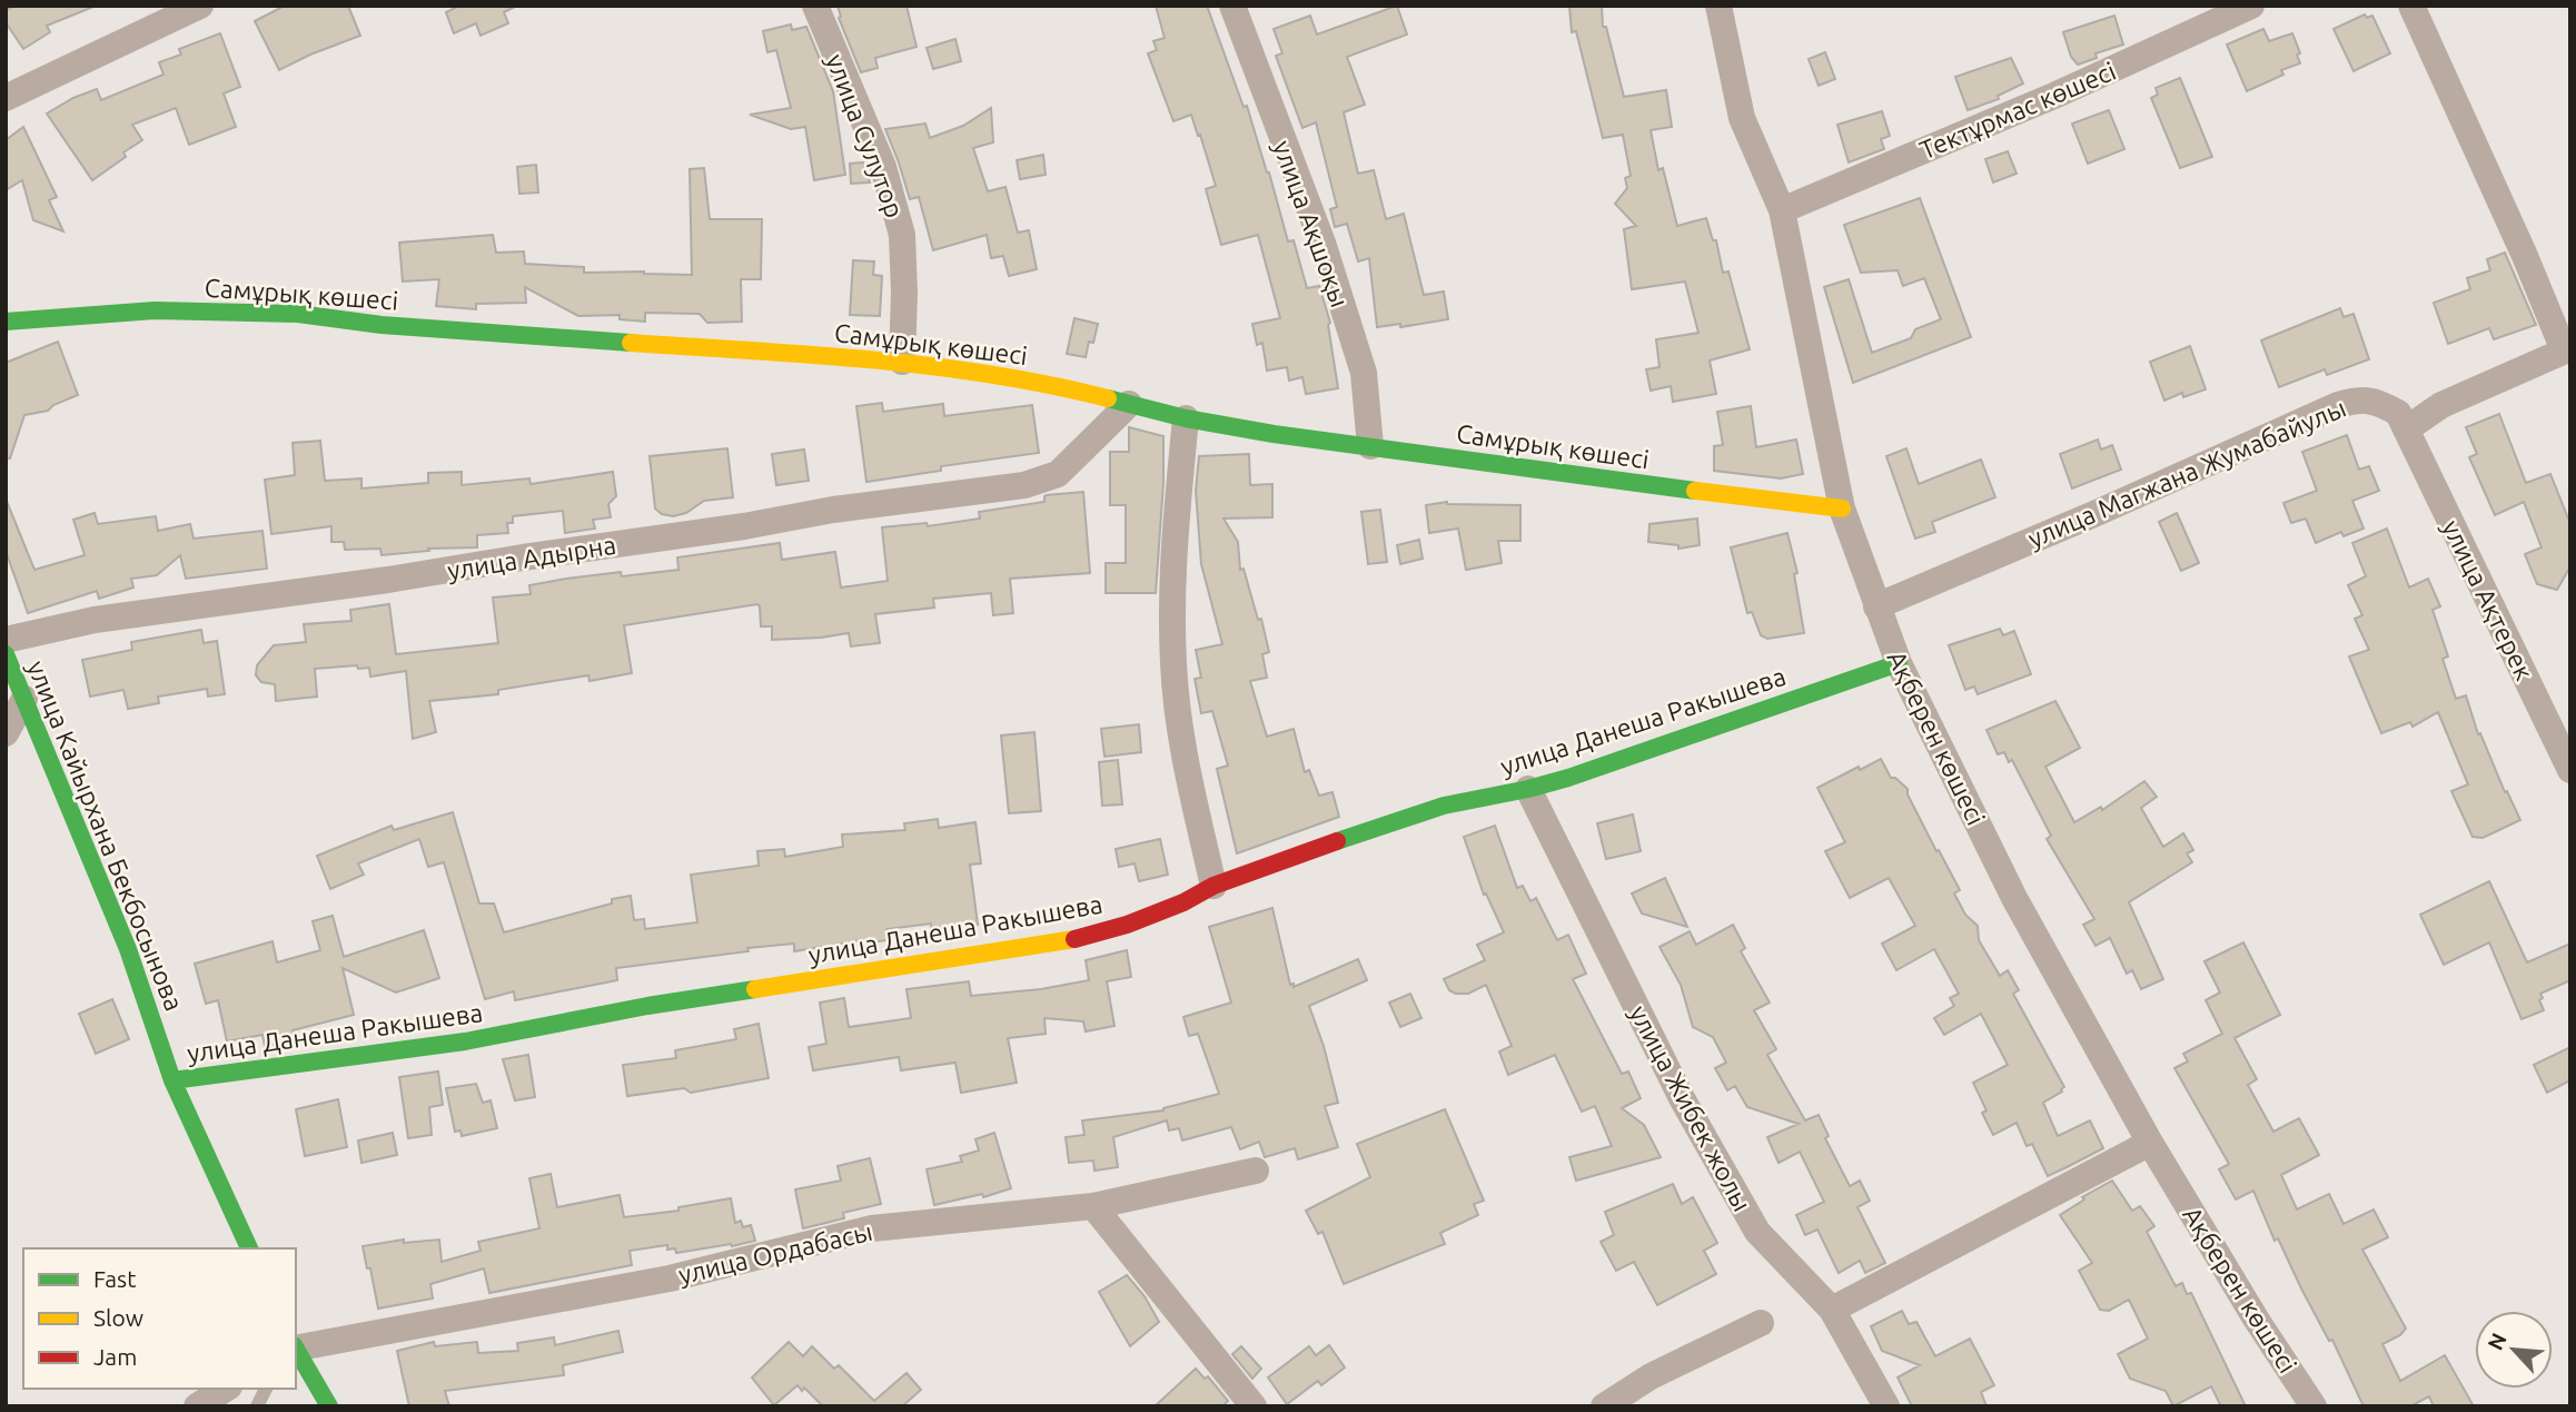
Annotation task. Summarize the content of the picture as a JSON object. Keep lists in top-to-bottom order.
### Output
{
  "streets": {
    "street": [
      "Тектұрмас көшесі",
      "улица Сулутор",
      "улица Ақшоқы",
      "Самұрық көшесі",
      "улица Магжана Жумабайулы",
      "улица Адырна",
      "улица Ақтерек",
      "улица Данеша Ракышева",
      "Ақберен көшесі",
      "улица Кайырхана Бекбосынова",
      "улица Жибек жолы",
      "улица Ордабасы"
    ]
  },
  "crossings": [
    ["Тектұрмас көшесі", "Ақберен көшесі"],
    ["улица Сулутор", "Самұрық көшесі"],
    ["улица Ақшоқы", "Самұрық көшесі"],
    ["Самұрық көшесі", "улица Адырна"],
    ["Самұрық көшесі", "Ақберен көшесі"],
    ["улица Магжана Жумабайулы", "улица Ақтерек"],
    ["улица Магжана Жумабайулы", "Ақберен көшесі"],
    ["улица Данеша Ракышева", "Ақберен көшесі"],
    ["улица Данеша Ракышева", "улица Кайырхана Бекбосынова"],
    ["улица Данеша Ракышева", "улица Жибек жолы"]
  ],
  "legend": ["Fast", "Slow", "Jam"],
  "north": "top left"
}
